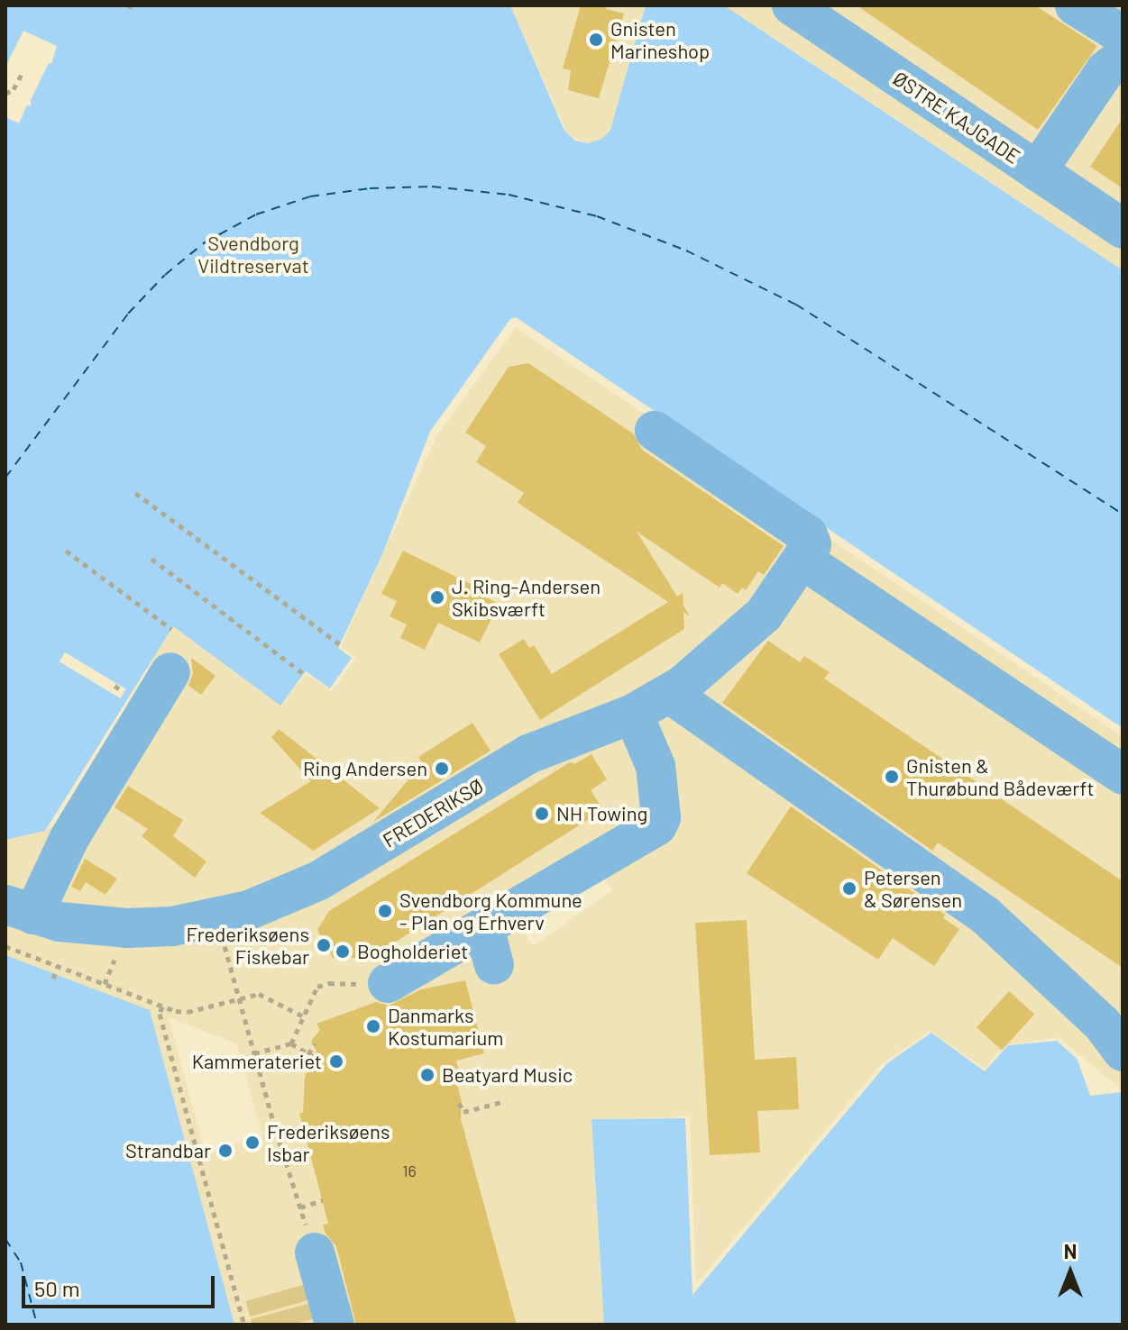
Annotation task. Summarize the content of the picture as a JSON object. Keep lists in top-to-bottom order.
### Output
{
  "streets": {
    "street": ["ØSTRE KAJGADE", "FREDERIKSØ"]
  },
  "parks": ["Svendborg Vildtreservat"],
  "places": [
    "Gnisten Marineshop",
    "J. Ring-Andersen Skibsværft",
    "Ring Andersen",
    "Gnisten & Thurøbund Bådeværft",
    "NH Towing",
    "Petersen & Sørensen",
    "Svendborg Kommune - Plan og Erhverv",
    "Frederiksøens Fiskebar",
    "Bogholderiet",
    "Danmarks Kostumarium",
    "Kammerateriet",
    "Beatyard Music",
    "Frederiksøens Isbar",
    "Strandbar"
  ],
  "house_numbers": ["16"],
  "scale_bar": "50 m",
  "north": "top"
}
